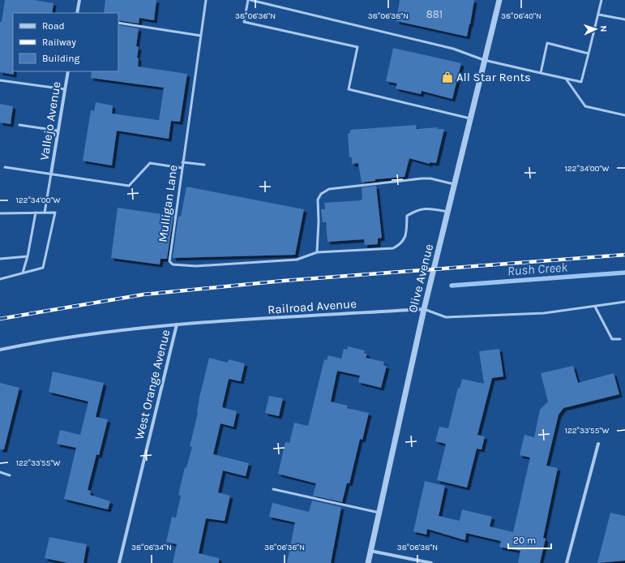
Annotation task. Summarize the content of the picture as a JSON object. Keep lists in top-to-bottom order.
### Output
{
  "streets": {
    "street": [
      "Vallejo Avenue",
      "Olive Avenue",
      "Railroad Avenue",
      "West Orange Avenue"
    ],
    "lane": ["Mulligan Lane"]
  },
  "crossings": [
    ["Olive Avenue", "Railroad Avenue"],
    ["Railroad Avenue", "West Orange Avenue"]
  ],
  "water": ["Rush Creek"],
  "places": {
    "shop": ["All Star Rents"]
  },
  "house_numbers": ["881"],
  "legend": ["Road", "Railway", "Building"],
  "scale_bar": "20 m",
  "north": "right",
  "coordinates": [
    "38°06'36\"N",
    "38°06'38\"N",
    "38°06'40\"N",
    "122°34'00\"W",
    "122°33'55\"W",
    "38°06'34\"N"
  ]
}
